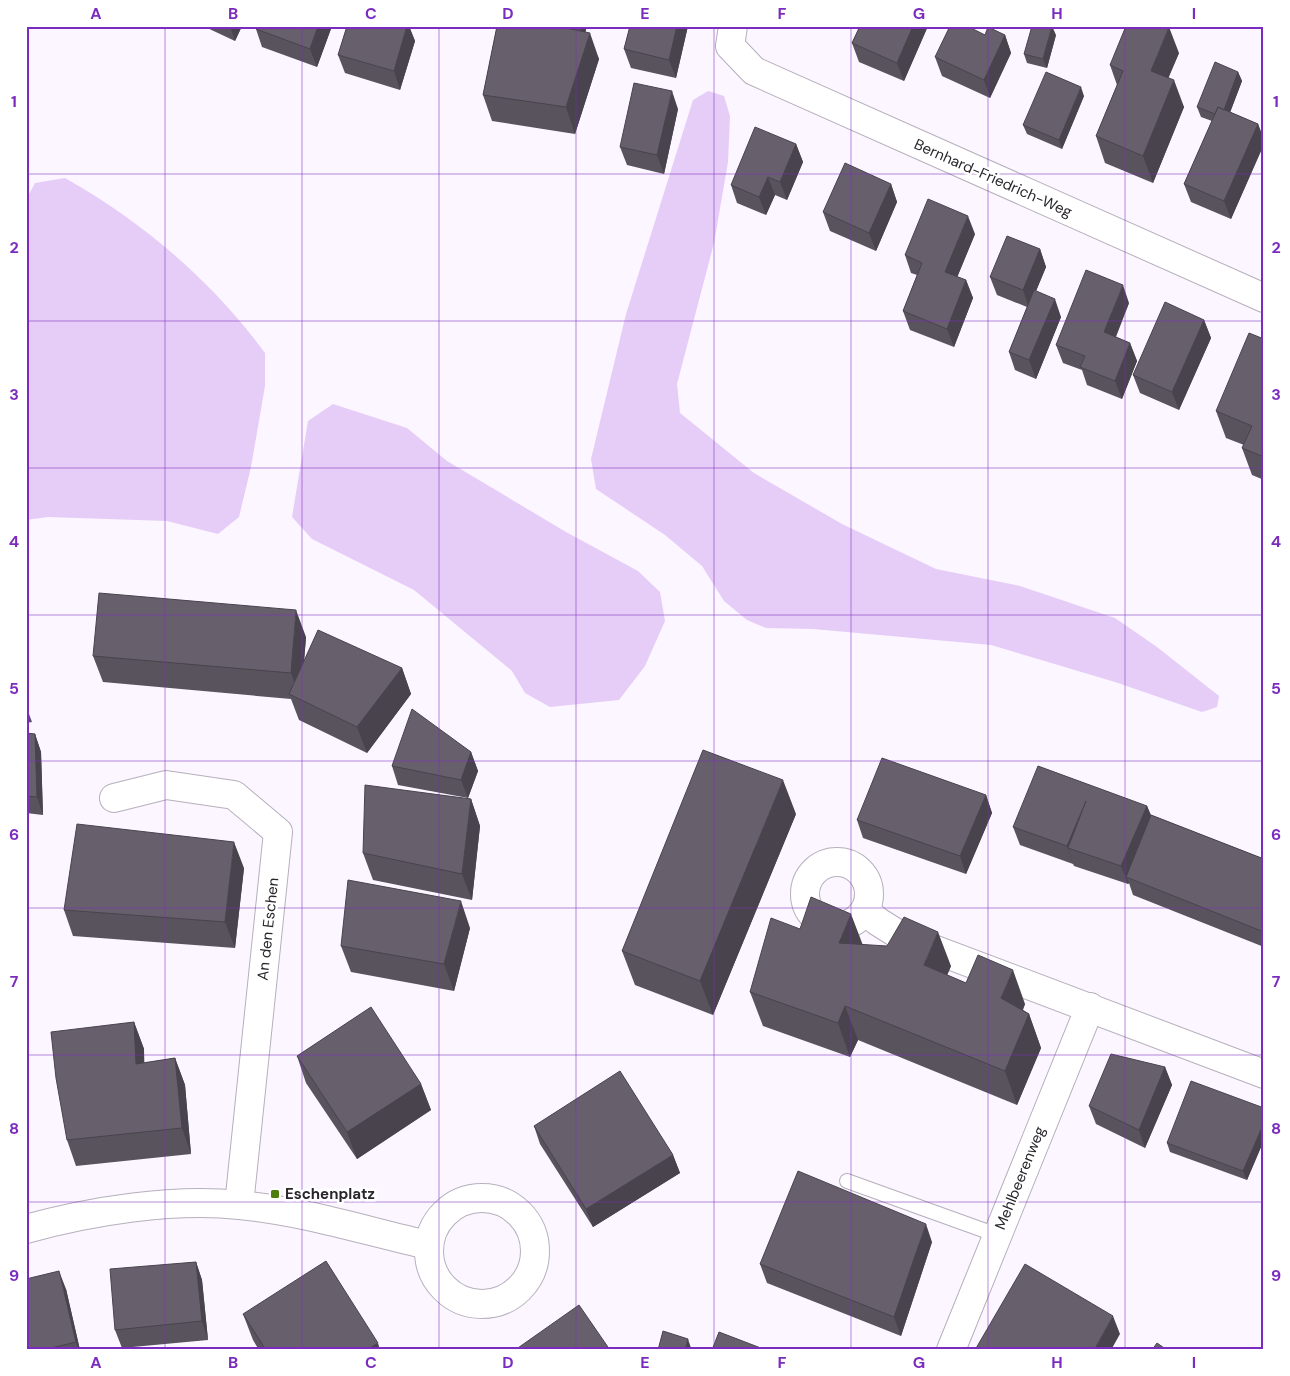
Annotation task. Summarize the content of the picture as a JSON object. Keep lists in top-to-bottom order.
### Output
{
  "streets": {
    "street": ["Bernhard-Friedrich-Weg", "An den Eschen", "Mehlbeerenweg"]
  },
  "places": {
    "transit": ["Eschenplatz"]
  },
  "grid": {
    "columns": [
      "A",
      "B",
      "C",
      "D",
      "E",
      "F",
      "G",
      "H",
      "I"
    ],
    "rows": [
      "1",
      "2",
      "3",
      "4",
      "5",
      "6",
      "7",
      "8",
      "9"
    ]
  }
}
